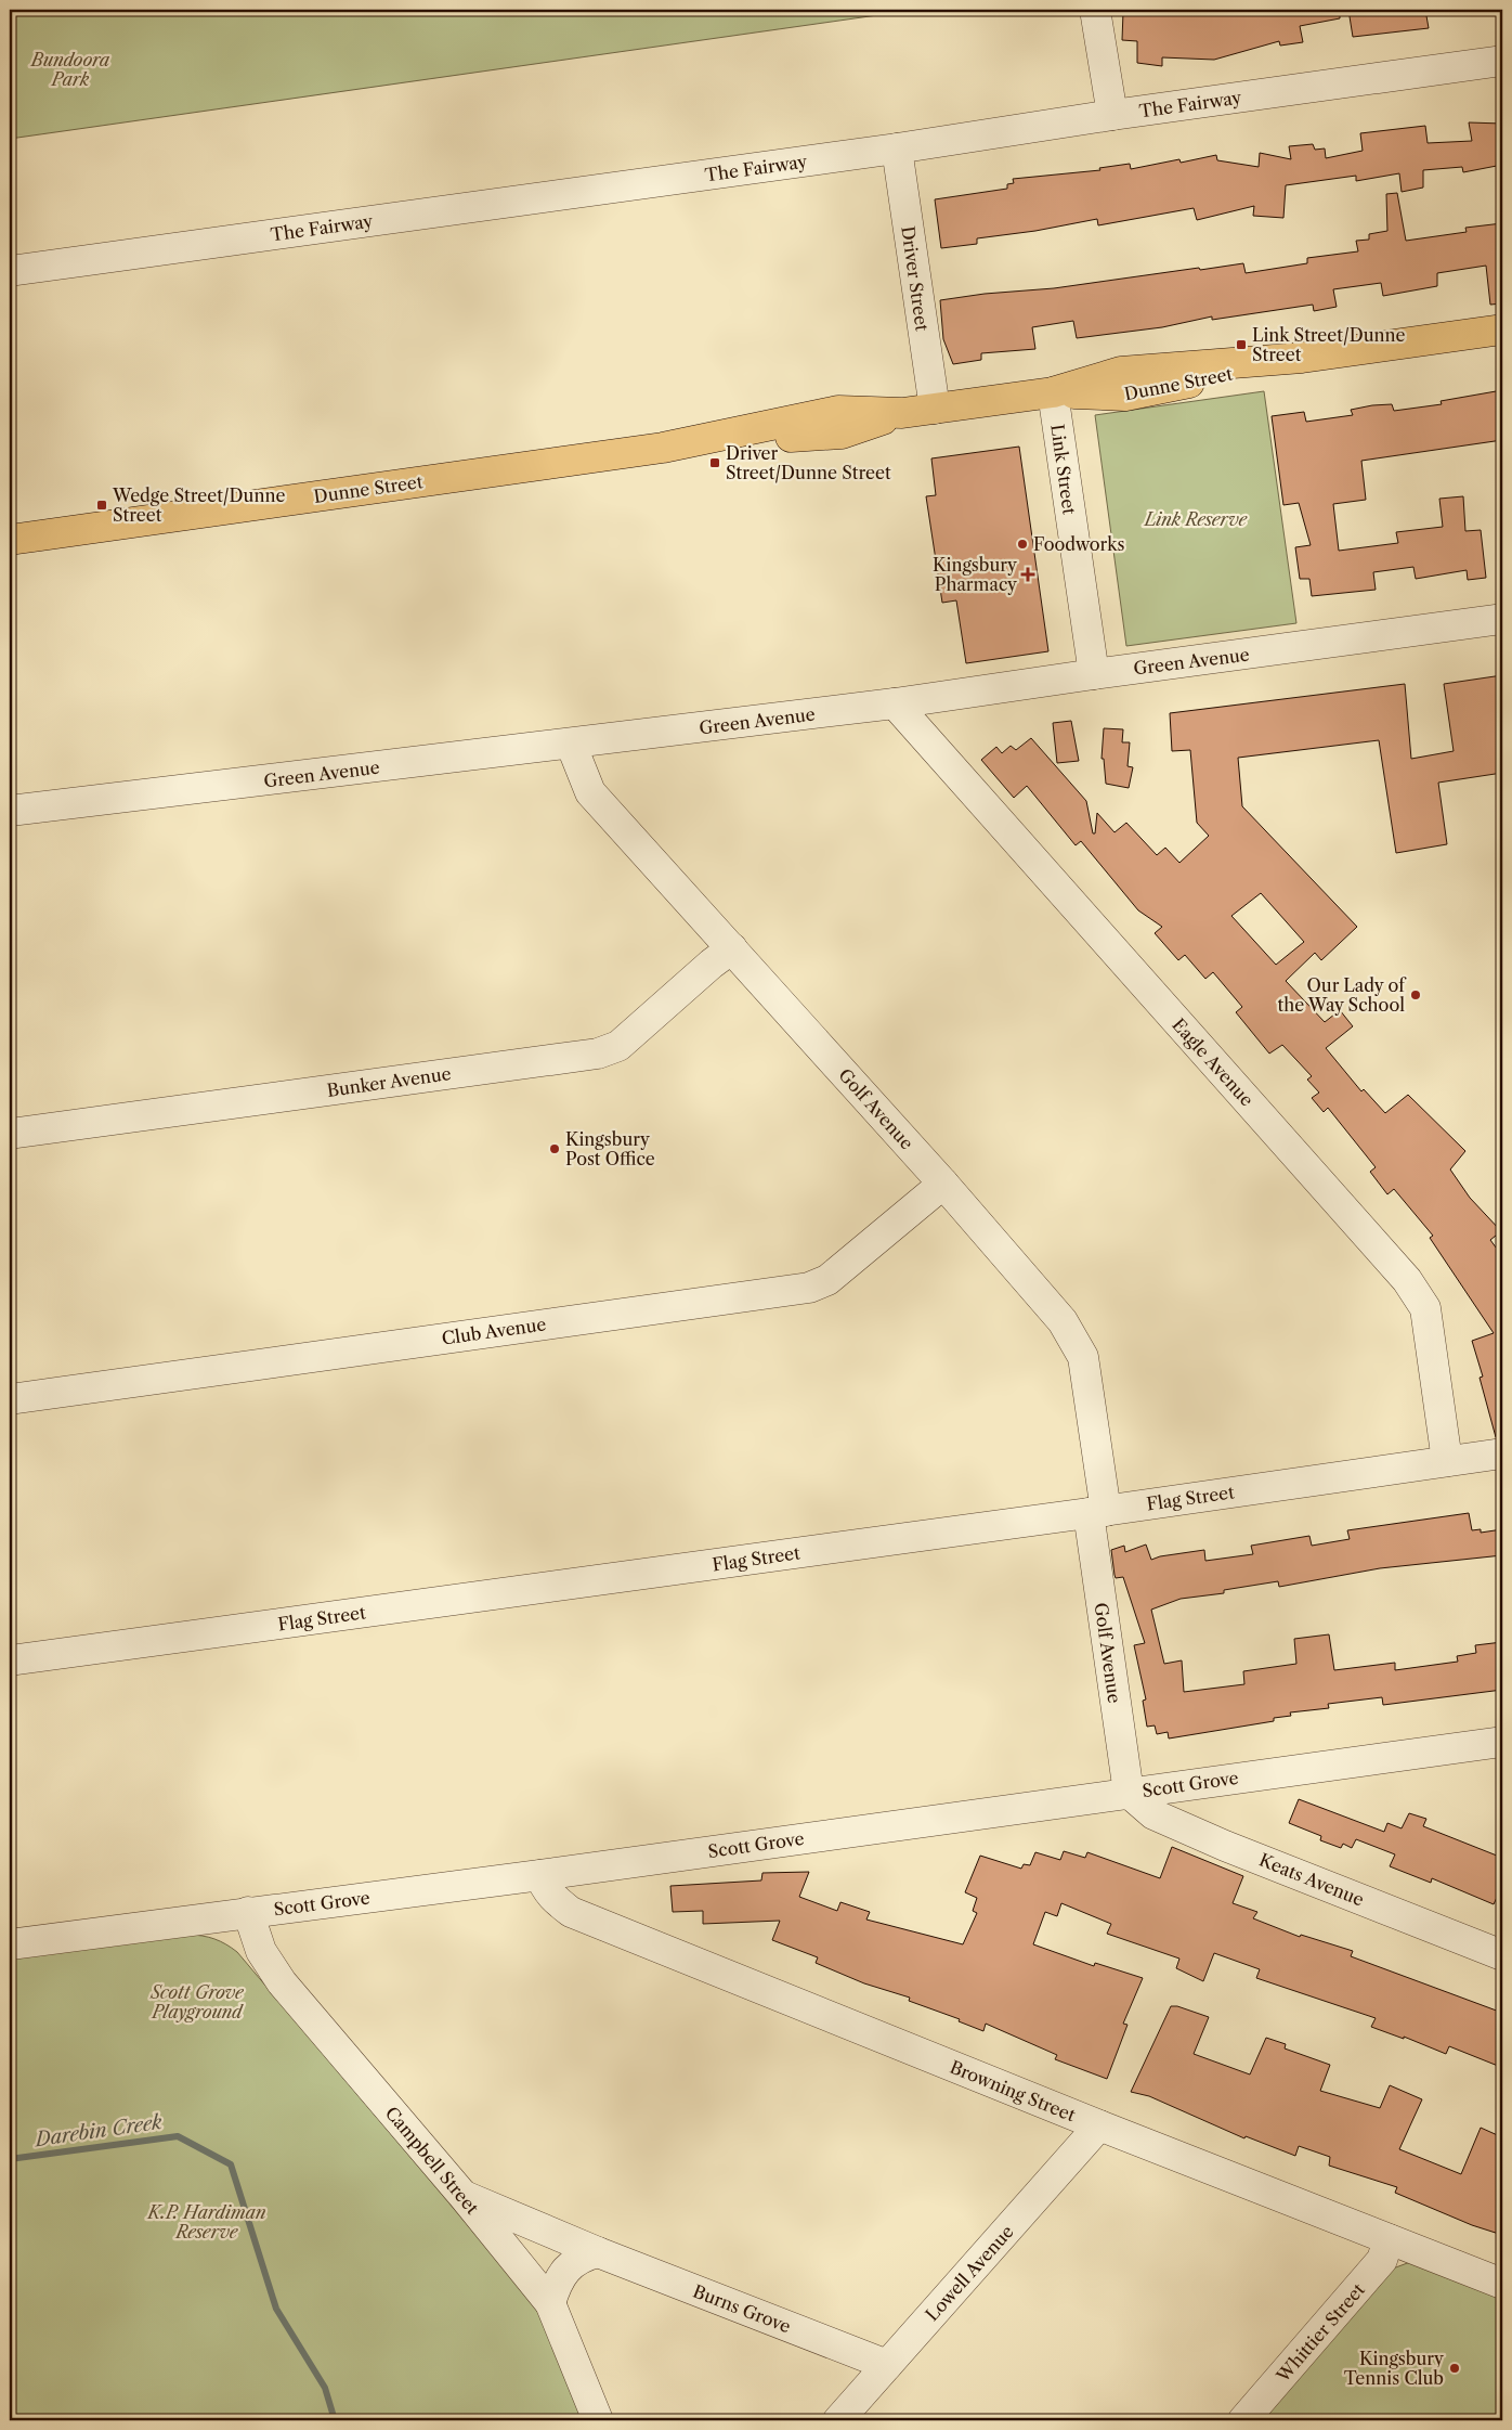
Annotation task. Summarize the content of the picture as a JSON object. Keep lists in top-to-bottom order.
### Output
{
  "streets": {
    "main road": ["Dunne Street"],
    "street": [
      "The Fairway",
      "Driver Street",
      "Link Street",
      "Green Avenue",
      "Eagle Avenue",
      "Bunker Avenue",
      "Golf Avenue",
      "Club Avenue",
      "Flag Street",
      "Scott Grove",
      "Keats Avenue",
      "Browning Street",
      "Campbell Street",
      "Lowell Avenue",
      "Burns Grove",
      "Whittier Street"
    ]
  },
  "crossings": [
    ["The Fairway", "Driver Street"],
    ["Driver Street", "Dunne Street"],
    ["Dunne Street", "Link Street"],
    ["Link Street", "Green Avenue"],
    ["Green Avenue", "Eagle Avenue"],
    ["Green Avenue", "Golf Avenue"],
    ["Eagle Avenue", "Flag Street"],
    ["Bunker Avenue", "Golf Avenue"],
    ["Golf Avenue", "Club Avenue"],
    ["Golf Avenue", "Flag Street"],
    ["Golf Avenue", "Scott Grove"],
    ["Golf Avenue", "Keats Avenue"],
    ["Scott Grove", "Keats Avenue"],
    ["Scott Grove", "Browning Street"],
    ["Scott Grove", "Campbell Street"],
    ["Browning Street", "Lowell Avenue"],
    ["Browning Street", "Whittier Street"],
    ["Campbell Street", "Burns Grove"],
    ["Lowell Avenue", "Burns Grove"]
  ],
  "water": ["Darebin Creek"],
  "parks": [
    "Bundoora Park",
    "Link Reserve",
    "Scott Grove Playground",
    "K.P. Hardiman Reserve"
  ],
  "places": {
    "transit": ["Link Street/Dunne Street", "Driver Street/Dunne Street", "Wedge Street/Dunne Street"],
    "other": [
      "Foodworks",
      "Our Lady of the Way School",
      "Kingsbury Post Office",
      "Kingsbury Tennis Club"
    ],
    "health": ["Kingsbury Pharmacy"]
  }
}
